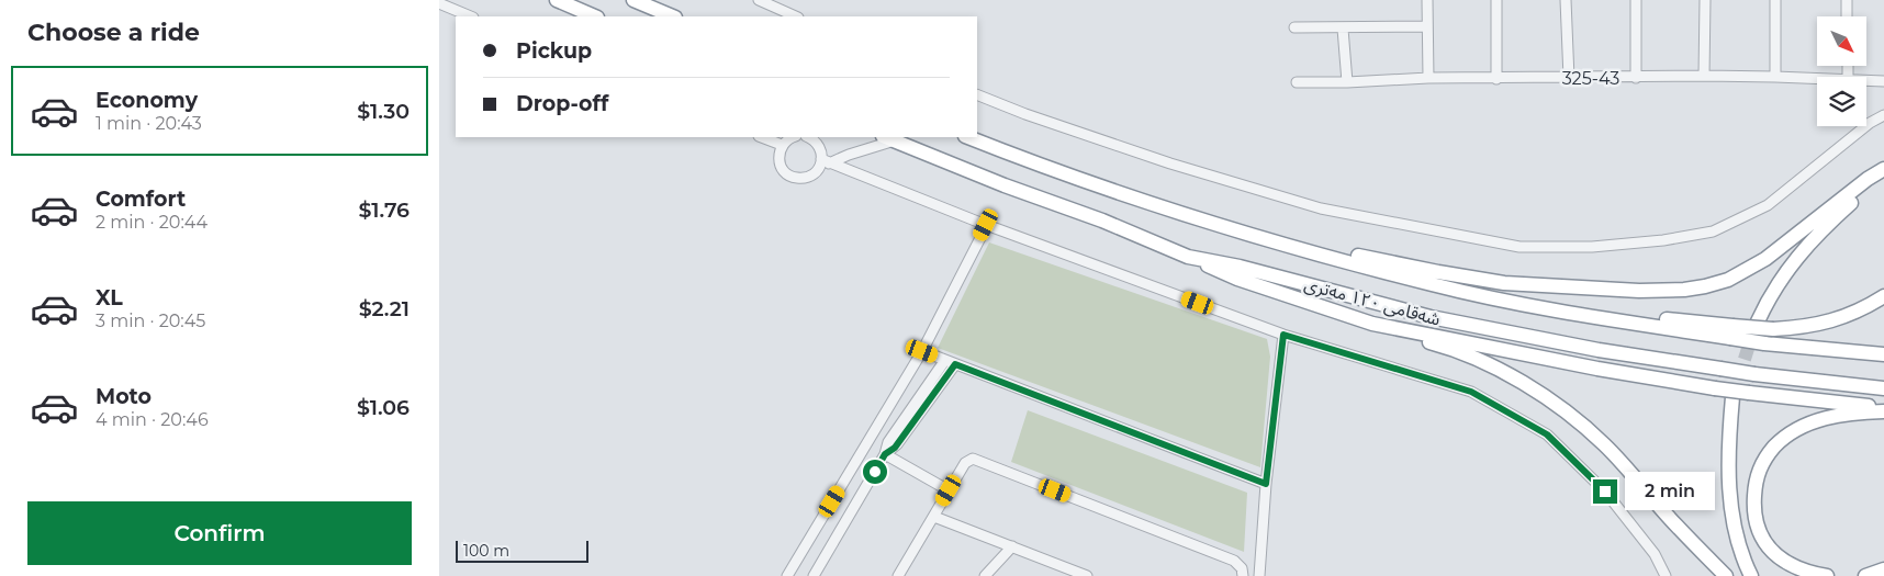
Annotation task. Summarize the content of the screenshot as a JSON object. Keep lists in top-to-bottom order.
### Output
{
  "streets": {
    "highway": ["شەقامی ١٢٠ مەتری"],
    "street": ["325-43"]
  },
  "scale_bar": "100 m",
  "north": "bottom right",
  "page": {
    "heading": "Choose a ride",
    "banner": ["Pickup", "Drop-off"],
    "list": [
      {
        "name": "Economy",
        "note": "1 min · 20:43",
        "value": "$1.30"
      },
      {
        "name": "Comfort",
        "note": "2 min · 20:44",
        "value": "$1.76"
      },
      {
        "name": "XL",
        "note": "3 min · 20:45",
        "value": "$2.21"
      },
      {
        "name": "Moto",
        "note": "4 min · 20:46",
        "value": "$1.06"
      }
    ],
    "bubble": "2 min",
    "buttons": "Confirm",
    "scale": "100 m"
  }
}
